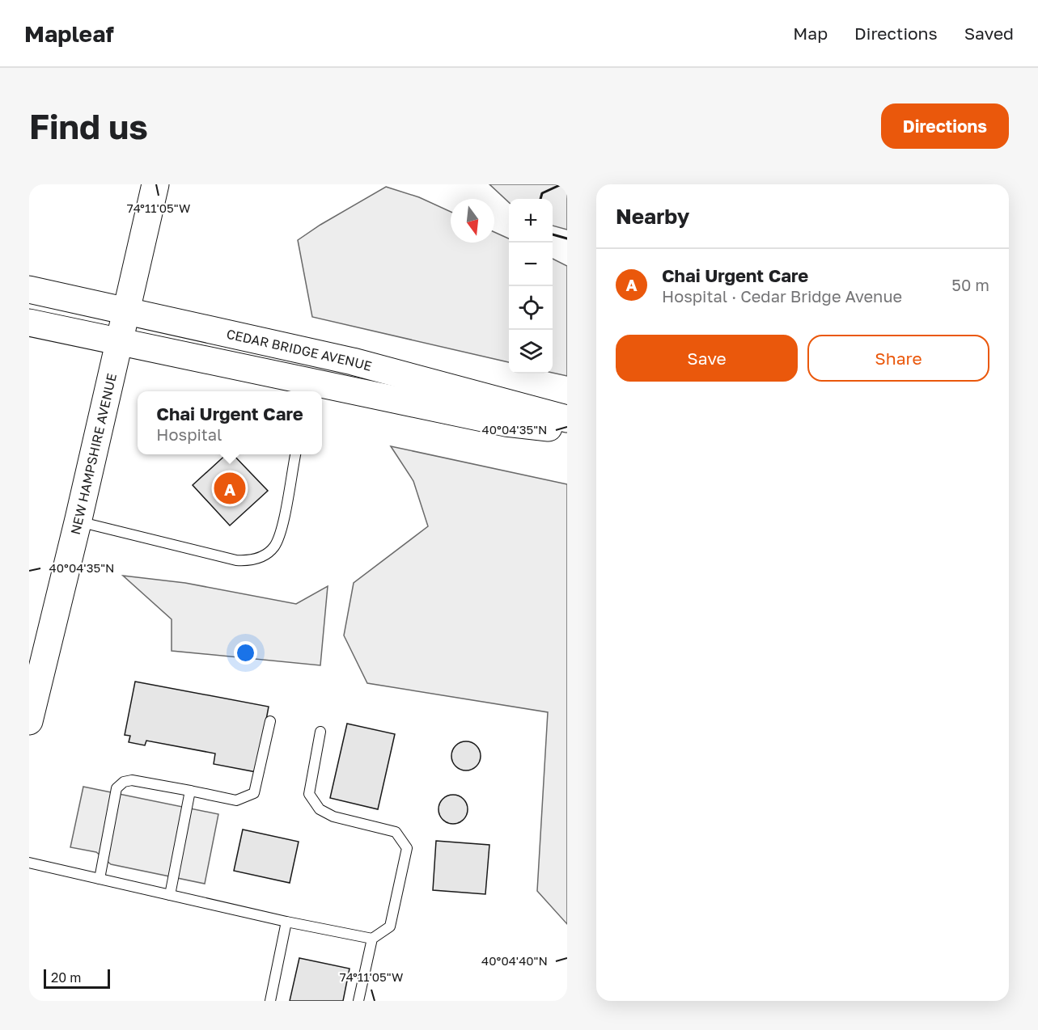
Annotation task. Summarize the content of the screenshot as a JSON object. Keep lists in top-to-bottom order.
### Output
{
  "streets": {
    "main road": ["CEDAR BRIDGE AVENUE", "NEW HAMPSHIRE AVENUE"]
  },
  "crossings": [
    ["CEDAR BRIDGE AVENUE", "NEW HAMPSHIRE AVENUE"]
  ],
  "scale_bar": "20 m",
  "north": "bottom",
  "page": {
    "header": "Mapleaf",
    "nav": ["Map", "Directions", "Saved"],
    "buttons": [
      "Directions",
      ["Save", "Share"]
    ],
    "title": "Find us",
    "heading": "Nearby",
    "map_buttons": ["+", "−"],
    "list": [
      {
        "mark": "A",
        "name": "Chai Urgent Care",
        "note": "Hospital · Cedar Bridge Avenue",
        "value": "50 m"
      }
    ],
    "popup": ["Chai Urgent Care", "Hospital"],
    "pins": "A",
    "scale": "20 m"
  },
  "coordinates": ["74°11'05\"W", "40°04'35\"N", "40°04'40\"N"]
}
